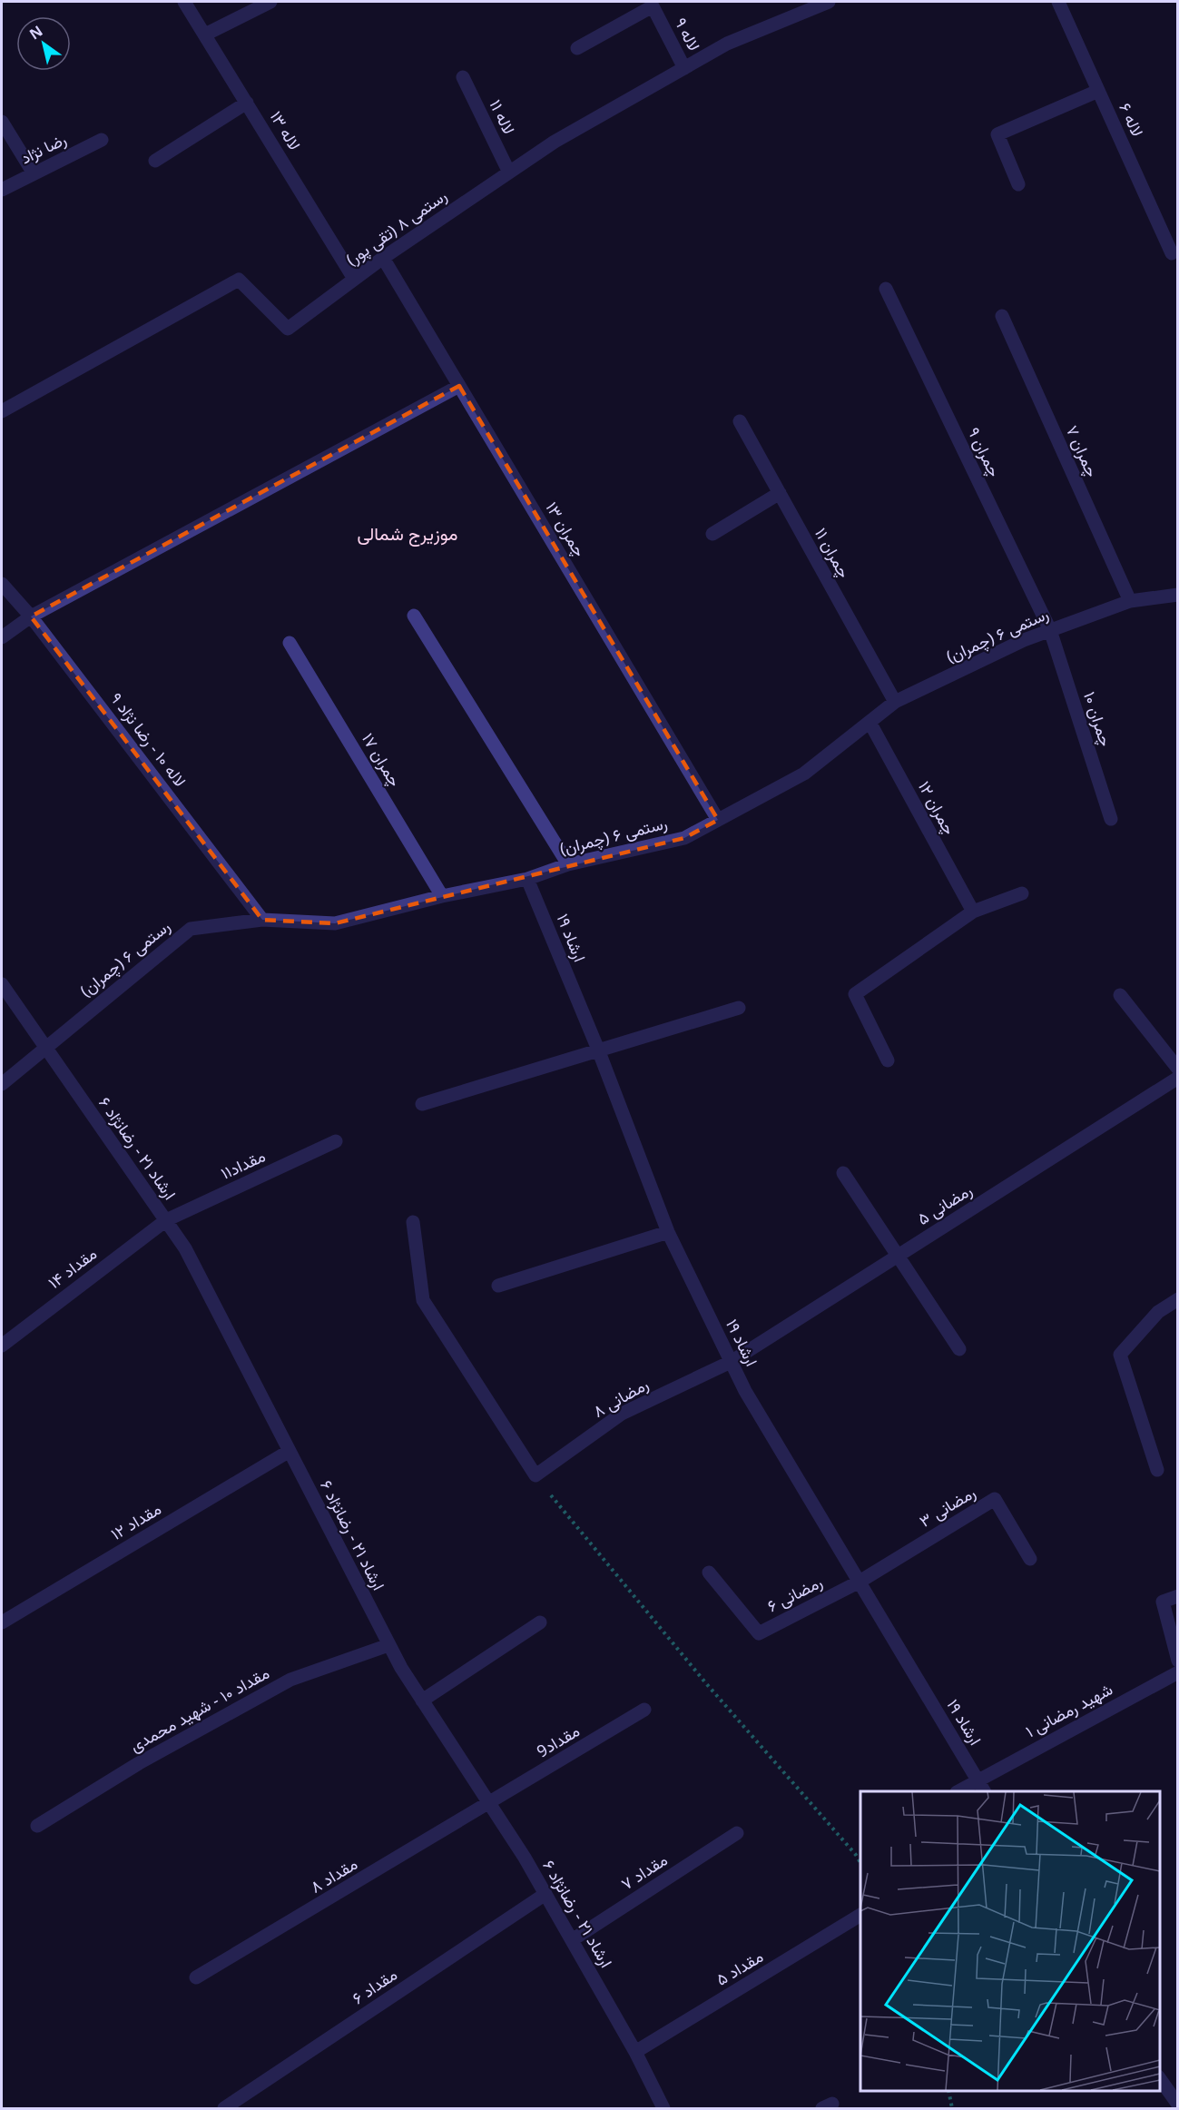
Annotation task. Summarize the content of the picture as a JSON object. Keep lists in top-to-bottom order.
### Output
{
  "streets": {
    "street": [
      "لاله ۹",
      "لاله ۱۱",
      "لاله ۶",
      "لاله ۱۳",
      "رضا نژاد",
      "رستمی ۸ (تقی پور)",
      "چمران ۷",
      "چمران ۹",
      "چمران ۱۳",
      "چمران ۱۱",
      "رستمی ۶ (چمران)",
      "چمران ۱۰",
      "لاله ۱۰ - رضا نژاد ۹",
      "چمران ۱۷",
      "چمران ۱۲",
      "ارشاد ۱۹",
      "ارشاد ۲۱ - رضانژاد ۶",
      "مقداد۱۱",
      "رمضانی ۵",
      "مقداد ۱۴",
      "رمضانی ۸",
      "رمضانی ۳",
      "مقداد ۱۲",
      "رمضانی ۶",
      "مقداد ۱۰ - شهید محمدی",
      "شهید رمضانی ۱",
      "مقداد9",
      "مقداد ۷",
      "مقداد ۸",
      "مقداد ۵",
      "مقداد ۶"
    ]
  },
  "crossings": [
    ["لاله ۹", "رستمی ۸ (تقی پور)"],
    ["لاله ۱۱", "رستمی ۸ (تقی پور)"],
    ["لاله ۱۳", "رستمی ۸ (تقی پور)"],
    ["رستمی ۸ (تقی پور)", "چمران ۱۳"],
    ["چمران ۷", "رستمی ۶ (چمران)"],
    ["چمران ۹", "رستمی ۶ (چمران)"],
    ["چمران ۹", "چمران ۱۰"],
    ["چمران ۱۳", "رستمی ۶ (چمران)"],
    ["چمران ۱۱", "رستمی ۶ (چمران)"],
    ["رستمی ۶ (چمران)", "چمران ۱۰"],
    ["رستمی ۶ (چمران)", "لاله ۱۰ - رضا نژاد ۹"],
    ["رستمی ۶ (چمران)", "چمران ۱۷"],
    ["رستمی ۶ (چمران)", "چمران ۱۲"],
    ["رستمی ۶ (چمران)", "ارشاد ۱۹"],
    ["رستمی ۶ (چمران)", "ارشاد ۲۱ - رضانژاد ۶"],
    ["ارشاد ۱۹", "رمضانی ۵"],
    ["ارشاد ۱۹", "رمضانی ۸"],
    ["ارشاد ۱۹", "رمضانی ۳"],
    ["ارشاد ۱۹", "رمضانی ۶"],
    ["ارشاد ۱۹", "شهید رمضانی ۱"],
    ["ارشاد ۲۱ - رضانژاد ۶", "مقداد۱۱"],
    ["ارشاد ۲۱ - رضانژاد ۶", "مقداد ۱۴"],
    ["ارشاد ۲۱ - رضانژاد ۶", "مقداد ۱۲"],
    ["ارشاد ۲۱ - رضانژاد ۶", "مقداد ۱۰ - شهید محمدی"],
    ["ارشاد ۲۱ - رضانژاد ۶", "مقداد9"],
    ["ارشاد ۲۱ - رضانژاد ۶", "مقداد ۷"],
    ["ارشاد ۲۱ - رضانژاد ۶", "مقداد ۸"],
    ["ارشاد ۲۱ - رضانژاد ۶", "مقداد ۵"],
    ["ارشاد ۲۱ - رضانژاد ۶", "مقداد ۶"],
    ["مقداد۱۱", "مقداد ۱۴"],
    ["رمضانی ۵", "رمضانی ۸"],
    ["رمضانی ۳", "رمضانی ۶"],
    ["مقداد9", "مقداد ۸"]
  ],
  "districts": ["موزیرج شمالی"],
  "north": "top left"
}
